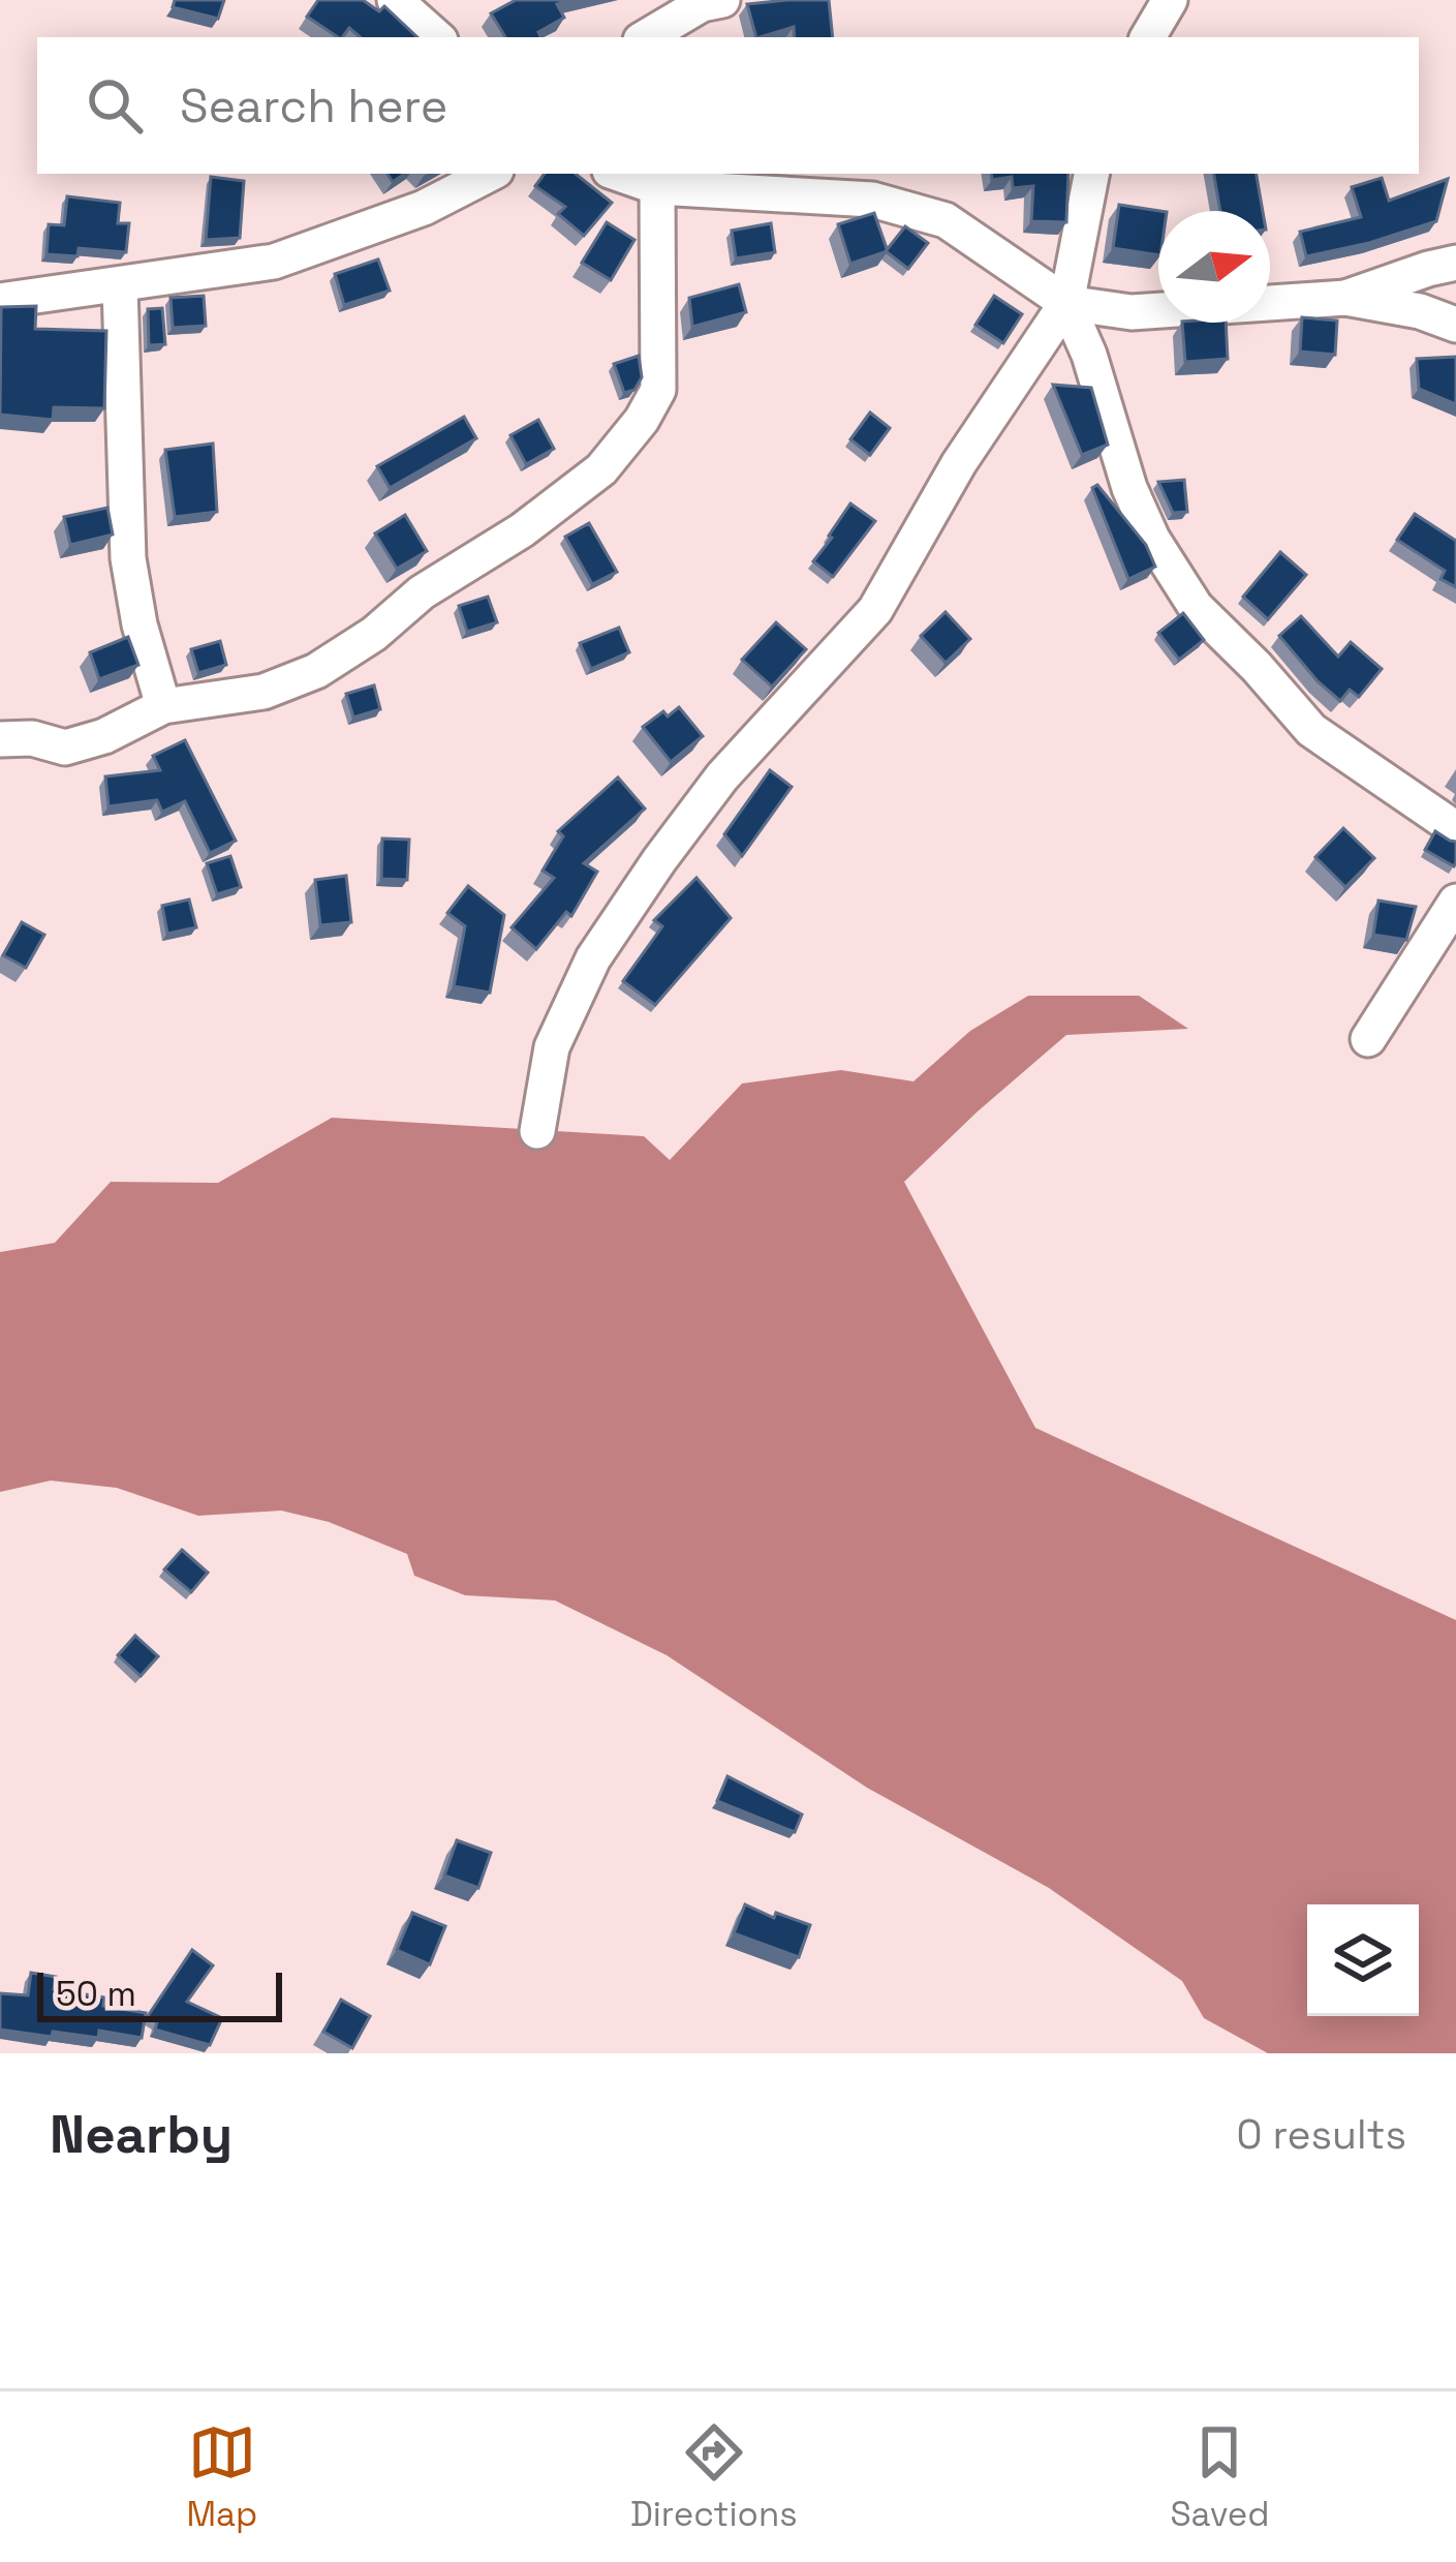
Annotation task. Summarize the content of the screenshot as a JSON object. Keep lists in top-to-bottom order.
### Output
{
  "scale_bar": "50 m",
  "north": "right",
  "page": {
    "search": "Search here",
    "scale": "50 m",
    "heading": ["Nearby", "0 results"],
    "nav": ["Map", "Directions", "Saved"]
  }
}
